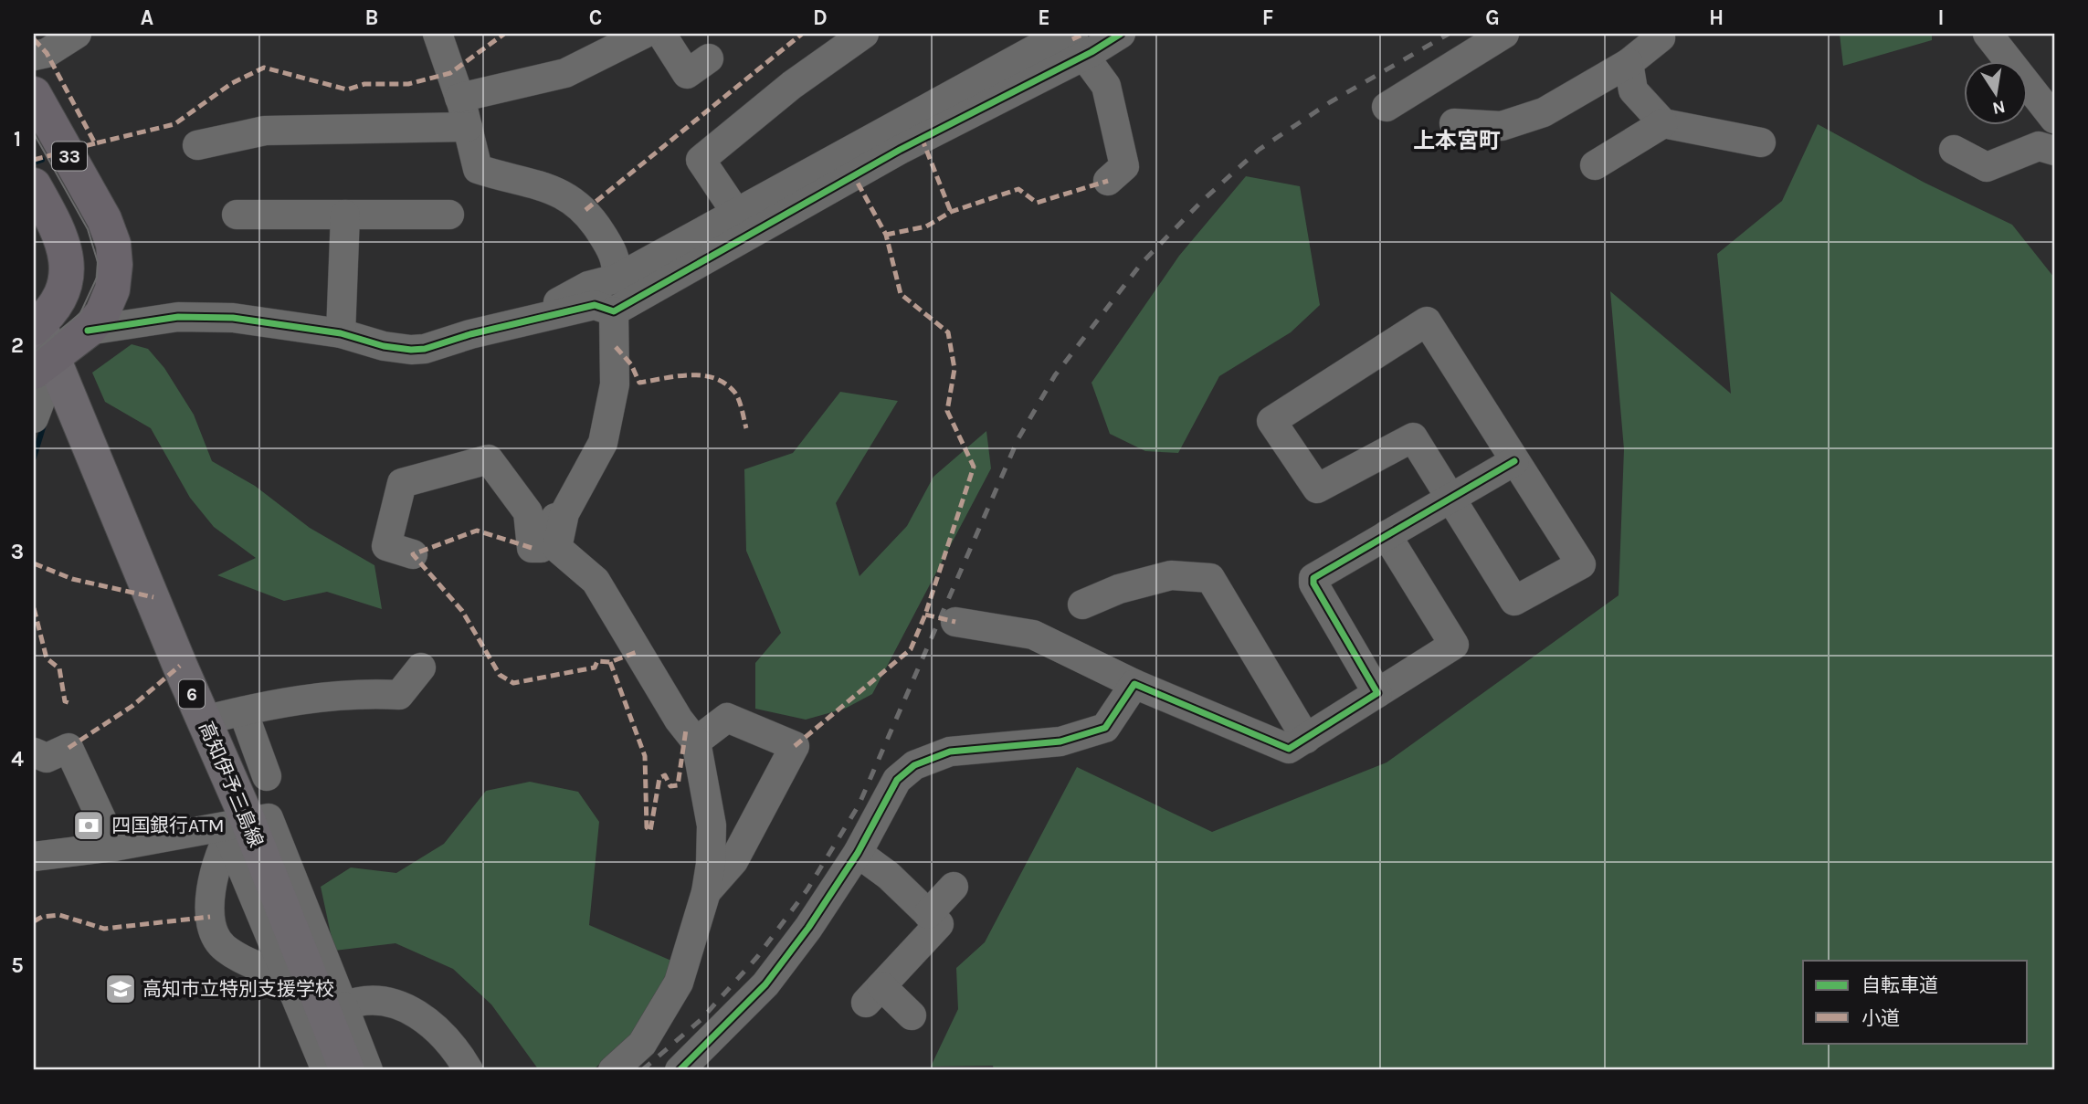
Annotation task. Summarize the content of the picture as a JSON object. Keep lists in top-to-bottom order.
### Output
{
  "streets": {
    "highway": ["33"],
    "main road": ["6", "高知伊予三島線"]
  },
  "crossings": [
    ["33", "高知伊予三島線"]
  ],
  "districts": ["上本宮町"],
  "places": {
    "bank": ["四国銀行ATM"],
    "school or university": ["高知市立特別支援学校"]
  },
  "legend": ["自転車道", "小道"],
  "north": "bottom",
  "grid": {
    "columns": [
      "A",
      "B",
      "C",
      "D",
      "E",
      "F",
      "G",
      "H",
      "I"
    ],
    "rows": [
      "1",
      "2",
      "3",
      "4",
      "5"
    ]
  }
}
